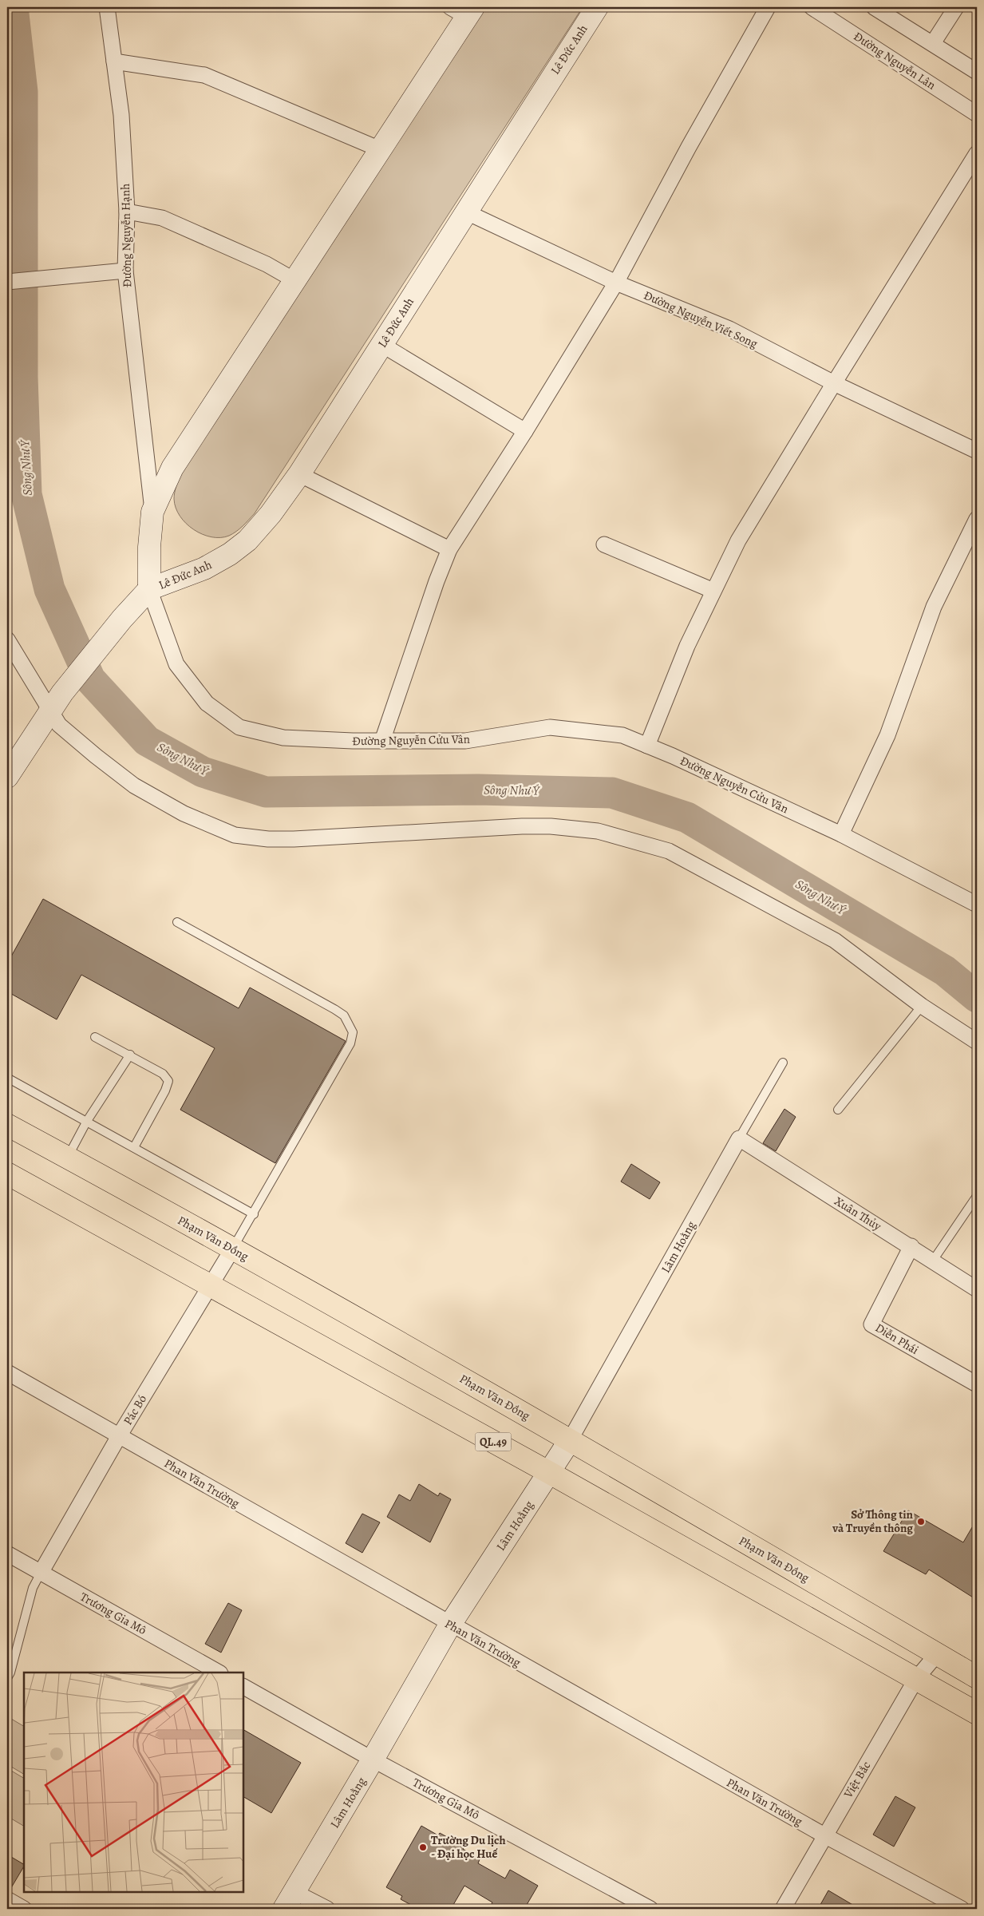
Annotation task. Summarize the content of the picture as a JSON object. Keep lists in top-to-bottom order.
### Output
{
  "streets": {
    "main road": ["Phạm Văn Đồng", "QL.49"],
    "street": [
      "Lê Đức Anh",
      "Đường Nguyễn Lân",
      "Đường Nguyễn Hạnh",
      "Đường Nguyễn Viết Song",
      "Đường Nguyễn Cửu Vân",
      "Xuân Thủy",
      "Lâm Hoằng",
      "Diễn Phái",
      "Pác Bó",
      "Phan Văn Trường",
      "Trương Gia Mô",
      "Việt Bắc"
    ]
  },
  "crossings": [
    ["Lê Đức Anh", "Đường Nguyễn Hạnh"],
    ["Lê Đức Anh", "Đường Nguyễn Viết Song"],
    ["Lê Đức Anh", "Đường Nguyễn Cửu Vân"],
    ["Xuân Thủy", "Lâm Hoằng"],
    ["Xuân Thủy", "Diễn Phái"],
    ["Phạm Văn Đồng", "Lâm Hoằng"],
    ["Phạm Văn Đồng", "Pác Bó"],
    ["Phạm Văn Đồng", "Việt Bắc"],
    ["Lâm Hoằng", "QL.49"],
    ["Lâm Hoằng", "Phan Văn Trường"],
    ["Lâm Hoằng", "Trương Gia Mô"],
    ["Pác Bó", "QL.49"],
    ["Pác Bó", "Phan Văn Trường"],
    ["Pác Bó", "Trương Gia Mô"],
    ["QL.49", "Việt Bắc"],
    ["Phan Văn Trường", "Việt Bắc"]
  ],
  "water": ["Sông Như Ý"],
  "places": ["Sở Thông tin và Truyền thông", "Trường Du lịch - Đại học Huế"]
}
